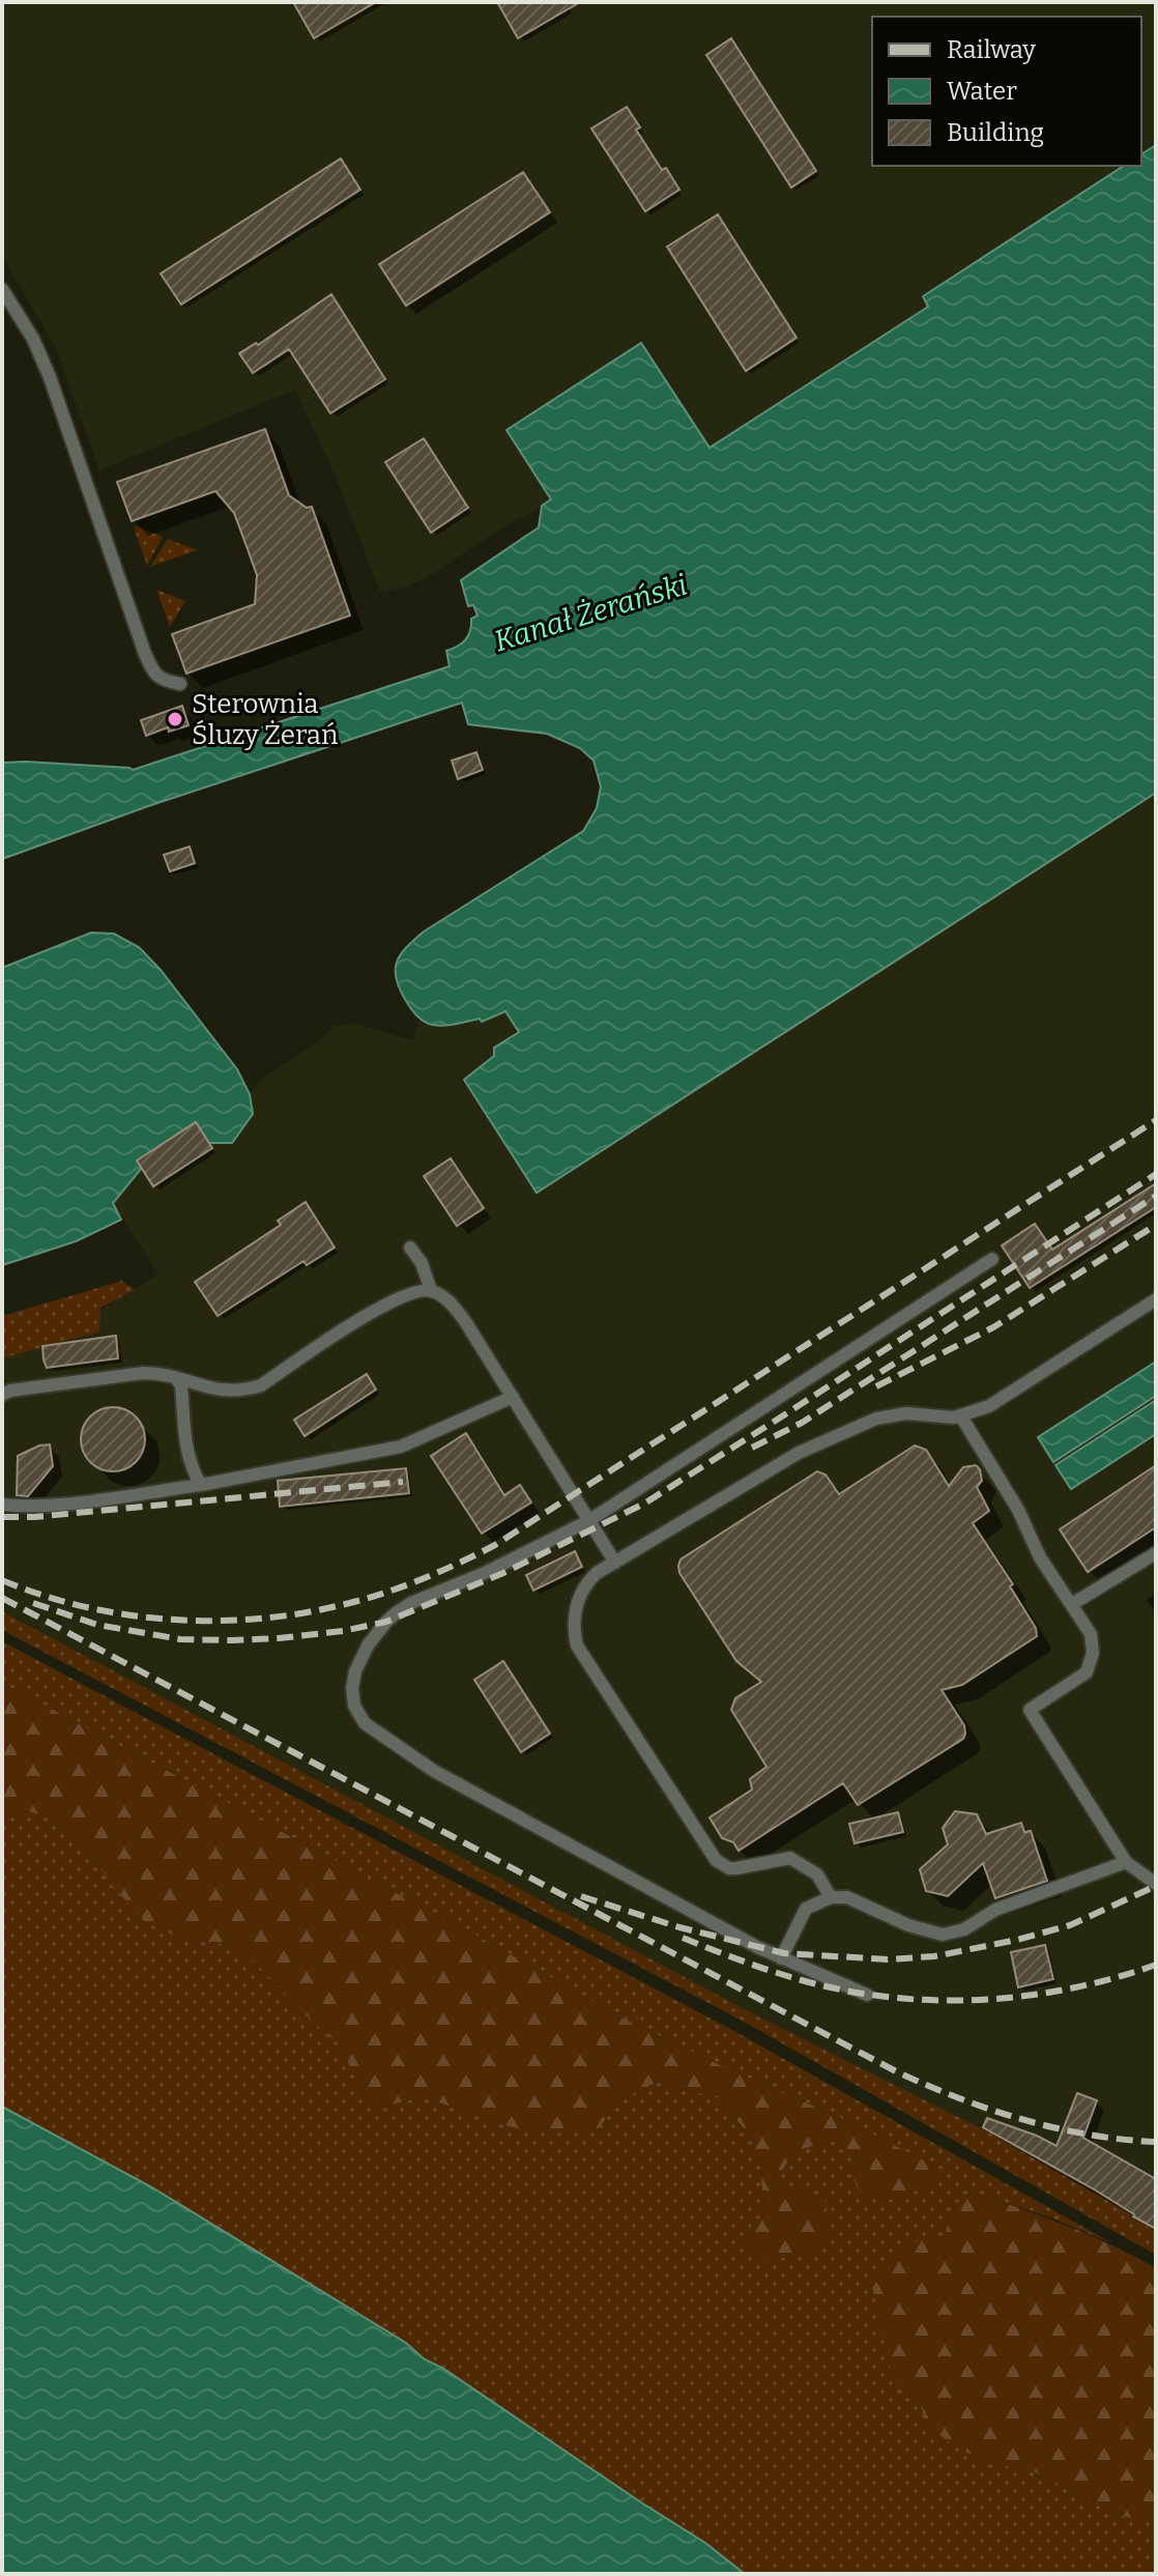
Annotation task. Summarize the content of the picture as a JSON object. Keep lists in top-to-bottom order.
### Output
{
  "water": ["Kanał Żerański"],
  "places": ["Sterownia Śluzy Żerań"],
  "legend": ["Railway", "Water", "Building"]
}
